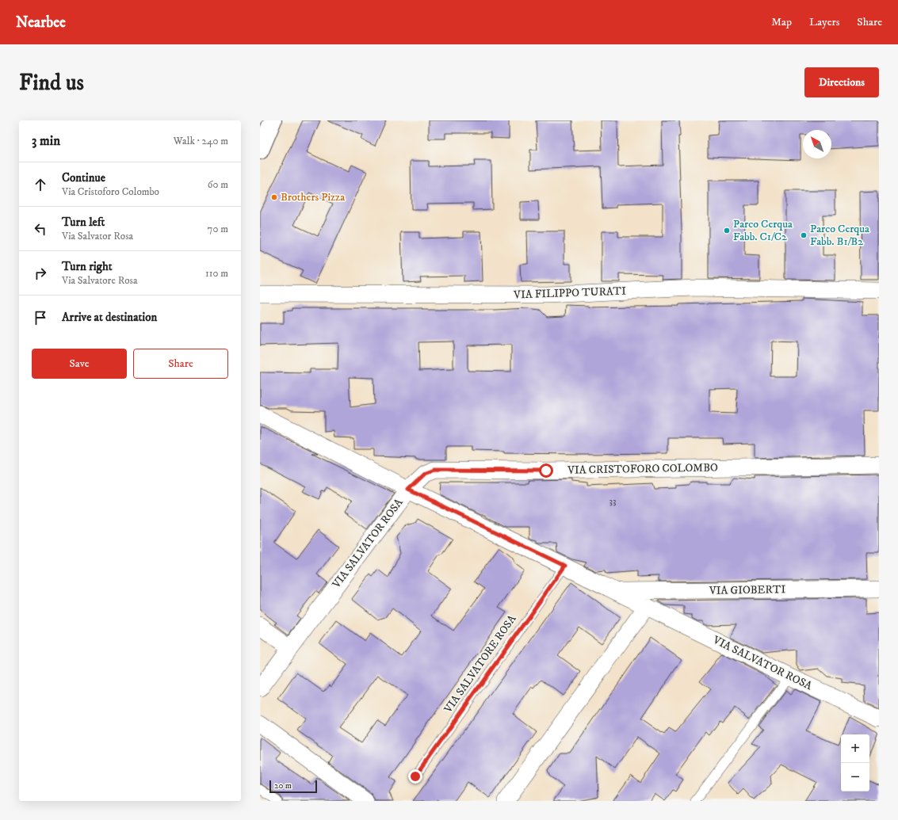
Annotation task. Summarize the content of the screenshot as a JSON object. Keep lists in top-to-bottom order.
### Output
{
  "streets": {
    "street": [
      "VIA FILIPPO TURATI",
      "VIA CRISTOFORO COLOMBO",
      "VIA SALVATOR ROSA",
      "VIA GIOBERTI"
    ],
    "lane": ["VIA SALVATORE ROSA"]
  },
  "crossings": [
    ["VIA CRISTOFORO COLOMBO", "VIA SALVATOR ROSA"],
    ["VIA SALVATOR ROSA", "VIA GIOBERTI"],
    ["VIA SALVATOR ROSA", "VIA SALVATORE ROSA"]
  ],
  "places": ["Brothers Pizza", "Parco Cerqua Fabb. C1/C2", "Parco Cerqua Fabb. B1/B2"],
  "house_numbers": ["33"],
  "scale_bar": "20 m",
  "north": "top left",
  "page": {
    "header": "Nearbee",
    "nav": ["Map", "Layers", "Share"],
    "buttons": [
      "Directions",
      ["Save", "Share"]
    ],
    "title": "Find us",
    "heading": ["3 min", "Walk · 240 m"],
    "list": [
      ["Continue", "Via Cristoforo Colombo", "60 m"],
      ["Turn left", "Via Salvator Rosa", "70 m"],
      ["Turn right", "Via Salvatore Rosa", "110 m"],
      "Arrive at destination"
    ],
    "map_buttons": ["+", "−"],
    "scale": "20 m"
  }
}
